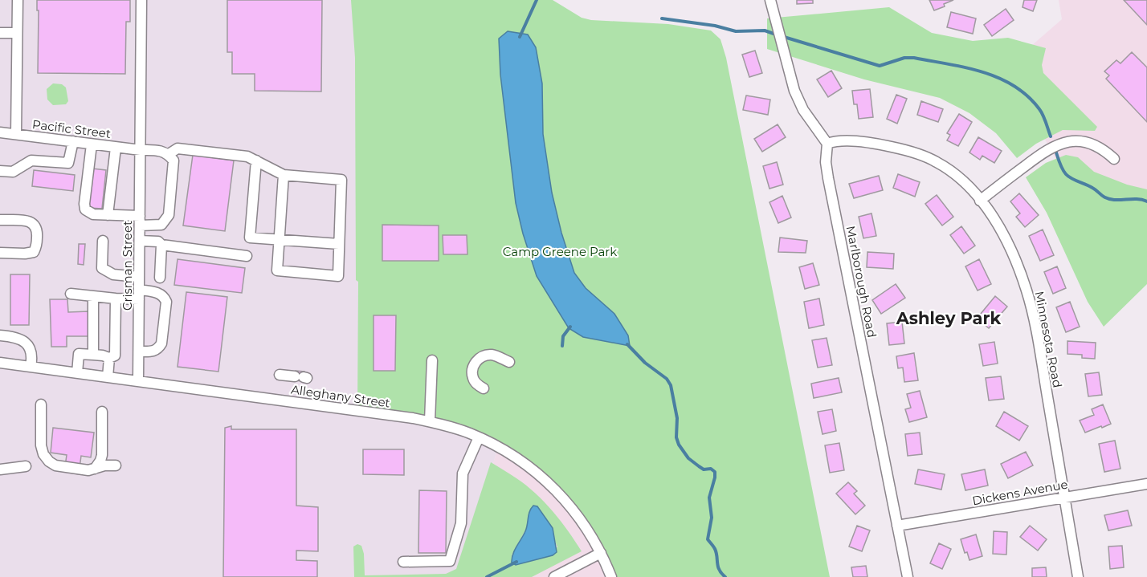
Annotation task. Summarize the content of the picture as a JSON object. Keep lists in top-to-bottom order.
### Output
{
  "streets": {
    "street": [
      "Pacific Street",
      "Crisman Street",
      "Marlborough Road",
      "Minnesota Road",
      "Alleghany Street",
      "Dickens Avenue"
    ]
  },
  "crossings": [
    ["Pacific Street", "Crisman Street"],
    ["Crisman Street", "Alleghany Street"],
    ["Marlborough Road", "Minnesota Road"],
    ["Marlborough Road", "Dickens Avenue"],
    ["Minnesota Road", "Dickens Avenue"]
  ],
  "districts": ["Ashley Park"],
  "parks": ["Camp Greene Park"]
}
